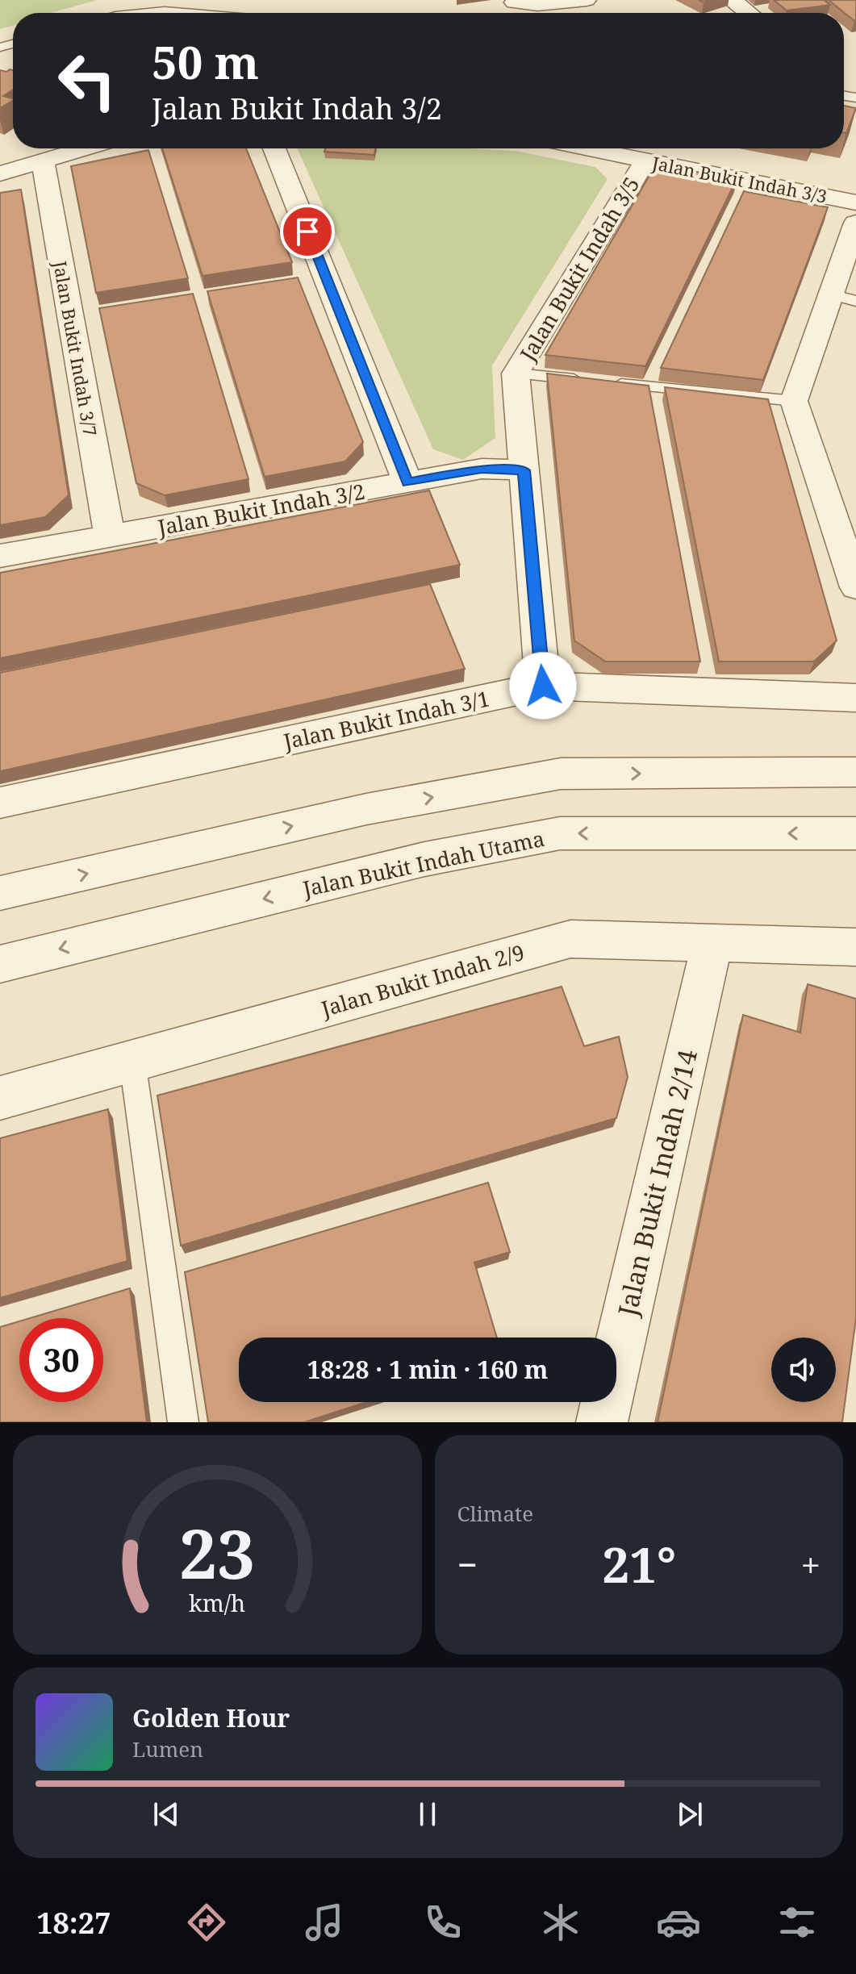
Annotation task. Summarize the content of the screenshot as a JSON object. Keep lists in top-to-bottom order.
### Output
{
  "streets": {
    "street": [
      "Jalan Bukit Indah 3/3",
      "Jalan Bukit Indah 3/5",
      "Jalan Bukit Indah 3/7",
      "Jalan Bukit Indah 3/2",
      "Jalan Bukit Indah 3/1",
      "Jalan Bukit Indah Utama",
      "Jalan Bukit Indah 2/9",
      "Jalan Bukit Indah 2/14"
    ]
  },
  "crossings": [
    ["Jalan Bukit Indah 3/3", "Jalan Bukit Indah 3/5"],
    ["Jalan Bukit Indah 3/5", "Jalan Bukit Indah 3/2"],
    ["Jalan Bukit Indah 3/5", "Jalan Bukit Indah 3/1"],
    ["Jalan Bukit Indah 3/7", "Jalan Bukit Indah 3/2"],
    ["Jalan Bukit Indah 2/9", "Jalan Bukit Indah 2/14"]
  ],
  "page": {
    "turn": ["50 m", "Jalan Bukit Indah 3/2"],
    "limit": "30",
    "trip": "18:28 · 1 min · 160 m",
    "tile": "Climate",
    "heat": ["−", "21°", "+"],
    "song": ["Golden Hour", "Lumen"],
    "tabs": "18:27",
    "gauge": ["23", "km/h"]
  }
}
